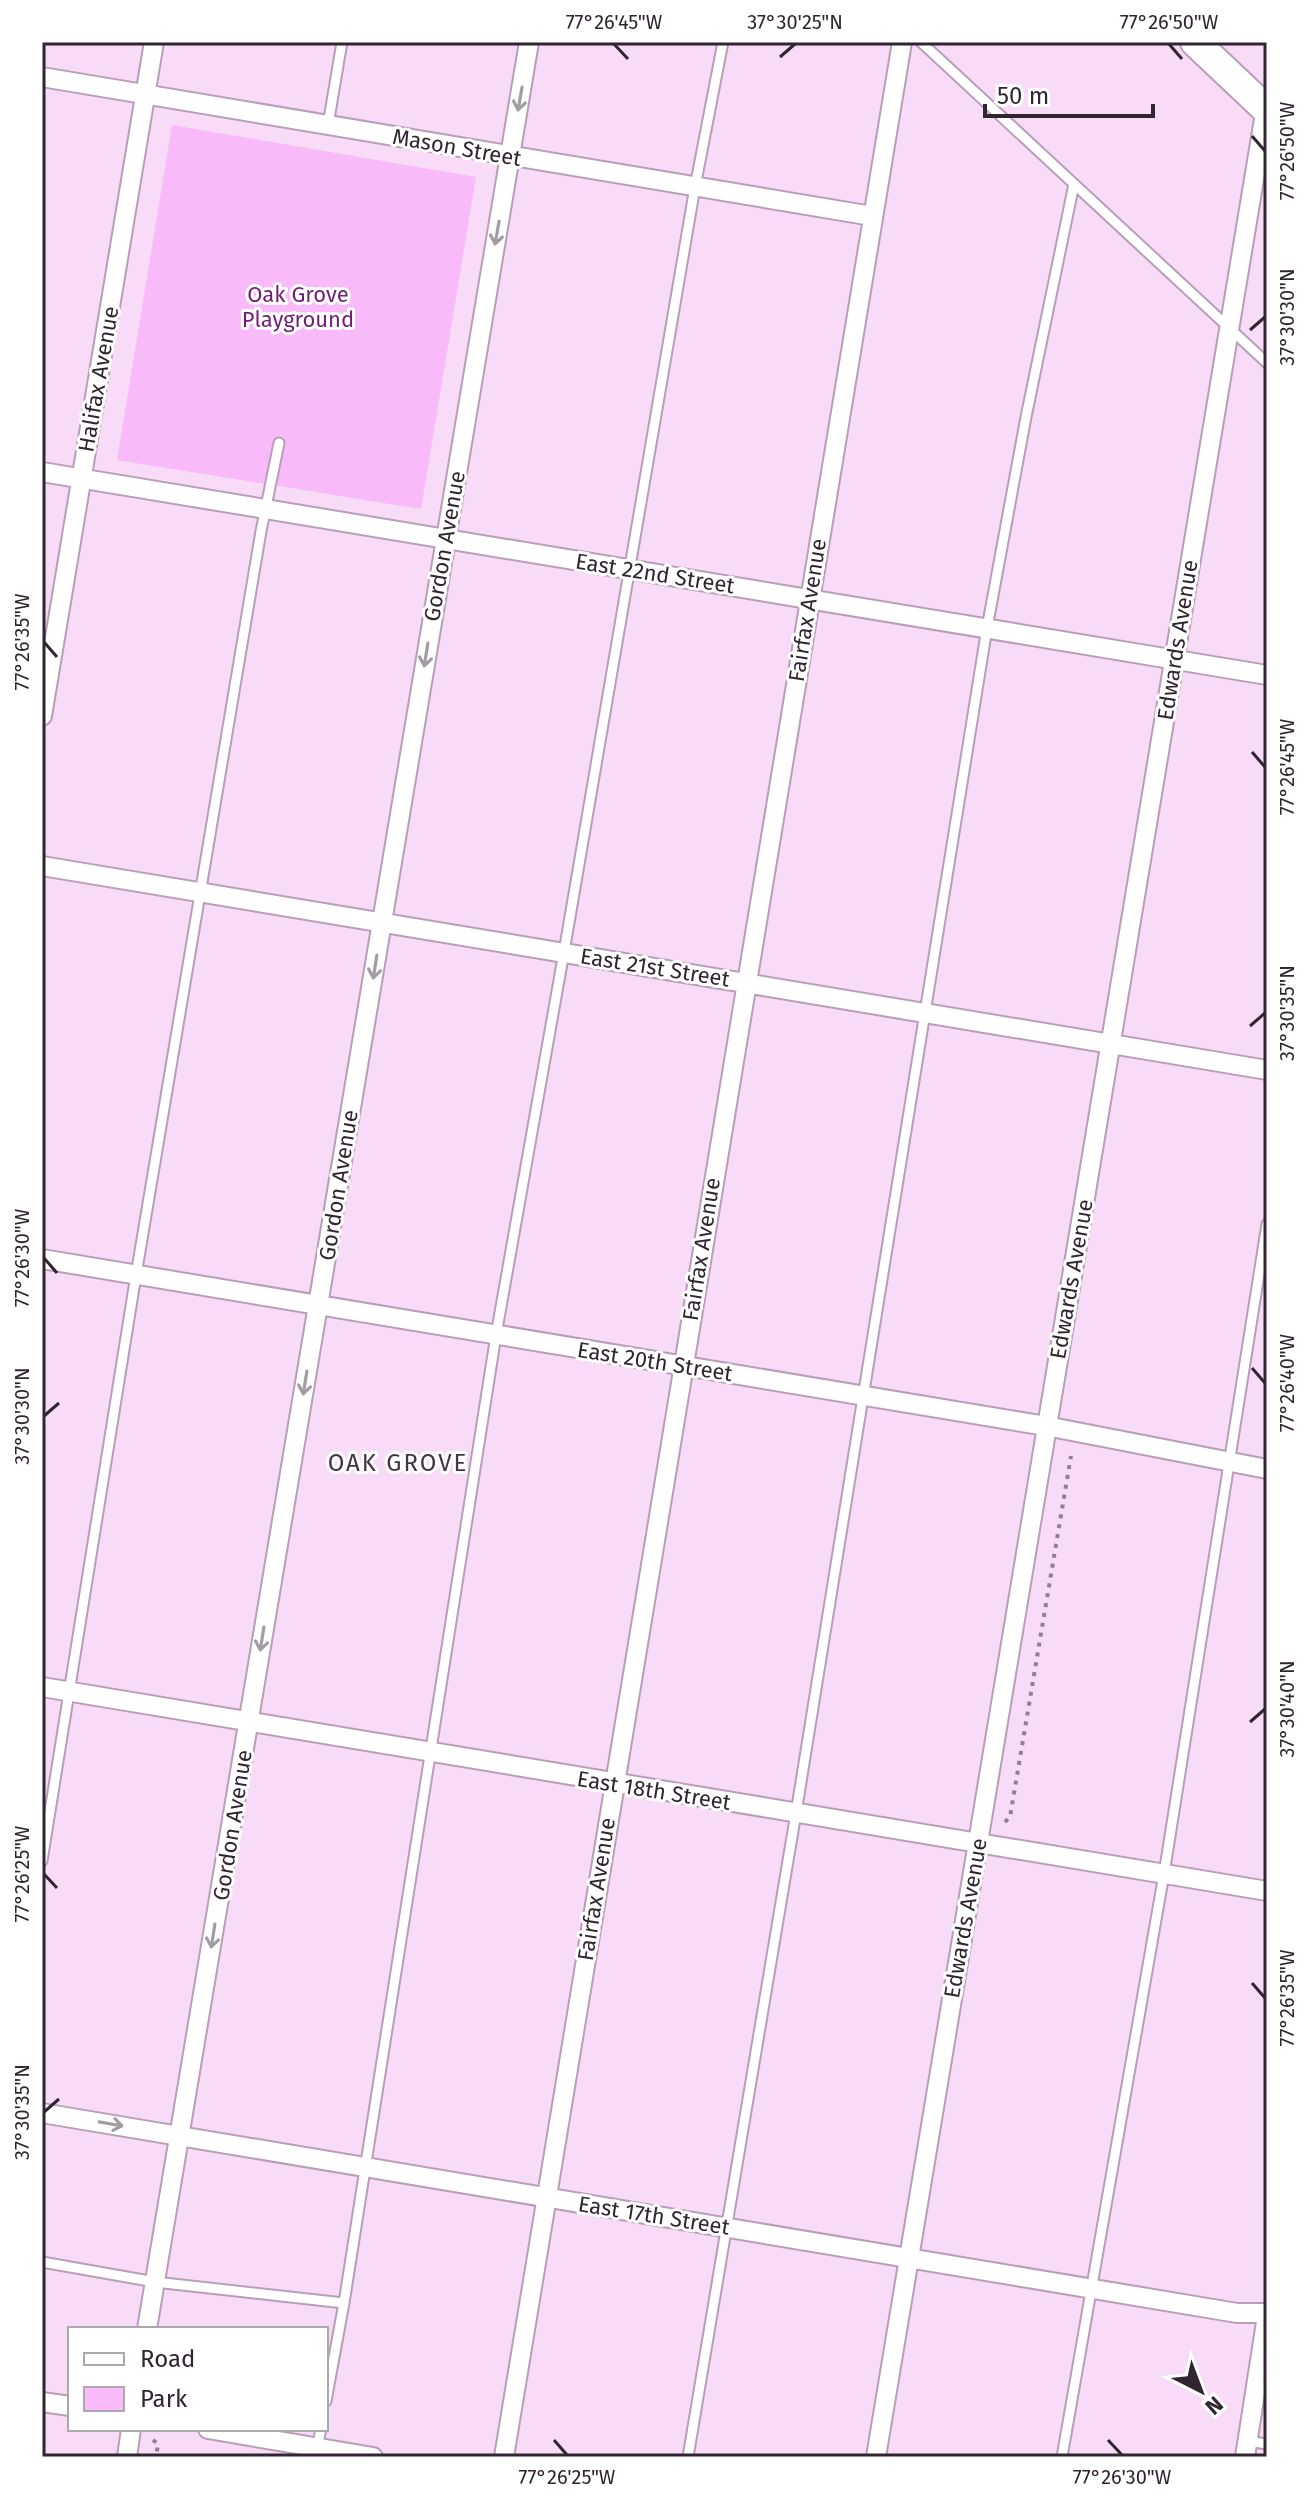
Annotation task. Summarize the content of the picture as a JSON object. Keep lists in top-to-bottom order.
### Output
{
  "streets": {
    "street": [
      "Mason Street",
      "Halifax Avenue",
      "Gordon Avenue",
      "East 22nd Street",
      "Fairfax Avenue",
      "Edwards Avenue",
      "East 21st Street",
      "East 20th Street",
      "East 18th Street",
      "East 17th Street"
    ]
  },
  "crossings": [
    ["Mason Street", "Halifax Avenue"],
    ["Mason Street", "Gordon Avenue"],
    ["Mason Street", "Fairfax Avenue"],
    ["Halifax Avenue", "East 22nd Street"],
    ["Gordon Avenue", "East 22nd Street"],
    ["Gordon Avenue", "East 21st Street"],
    ["Gordon Avenue", "East 20th Street"],
    ["Gordon Avenue", "East 18th Street"],
    ["Gordon Avenue", "East 17th Street"],
    ["East 22nd Street", "Fairfax Avenue"],
    ["East 22nd Street", "Edwards Avenue"],
    ["Fairfax Avenue", "East 21st Street"],
    ["Fairfax Avenue", "East 20th Street"],
    ["Fairfax Avenue", "East 18th Street"],
    ["Fairfax Avenue", "East 17th Street"],
    ["Edwards Avenue", "East 21st Street"],
    ["Edwards Avenue", "East 20th Street"],
    ["Edwards Avenue", "East 18th Street"],
    ["Edwards Avenue", "East 17th Street"]
  ],
  "one_way": ["Gordon Avenue"],
  "districts": ["OAK GROVE"],
  "parks": ["Oak Grove Playground"],
  "legend": ["Road", "Park"],
  "scale_bar": "50 m",
  "north": "bottom right",
  "coordinates": [
    "77°26'45\"W",
    "37°30'25\"N",
    "77°26'50\"W",
    "37°30'30\"N",
    "77°26'35\"W",
    "37°30'35\"N",
    "77°26'30\"W",
    "77°26'40\"W",
    "37°30'40\"N",
    "77°26'25\"W"
  ]
}
